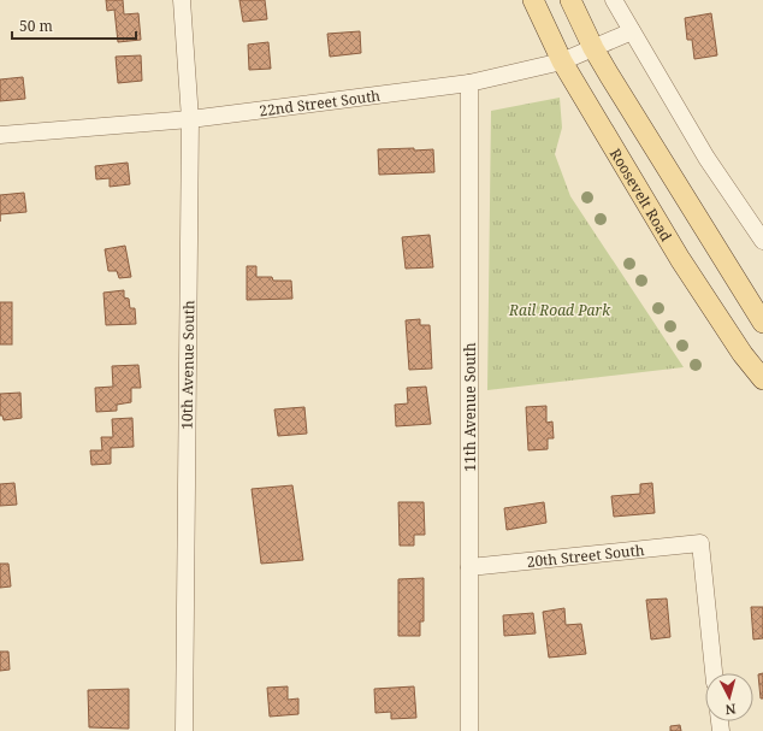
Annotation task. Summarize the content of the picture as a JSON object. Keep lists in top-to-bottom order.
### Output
{
  "streets": {
    "main road": ["Roosevelt Road"],
    "street": [
      "22nd Street South",
      "10th Avenue South",
      "11th Avenue South",
      "20th Street South"
    ]
  },
  "crossings": [
    ["22nd Street South", "Roosevelt Road"],
    ["22nd Street South", "10th Avenue South"],
    ["22nd Street South", "11th Avenue South"],
    ["11th Avenue South", "20th Street South"]
  ],
  "parks": ["Rail Road Park"],
  "scale_bar": "50 m",
  "north": "bottom"
}
